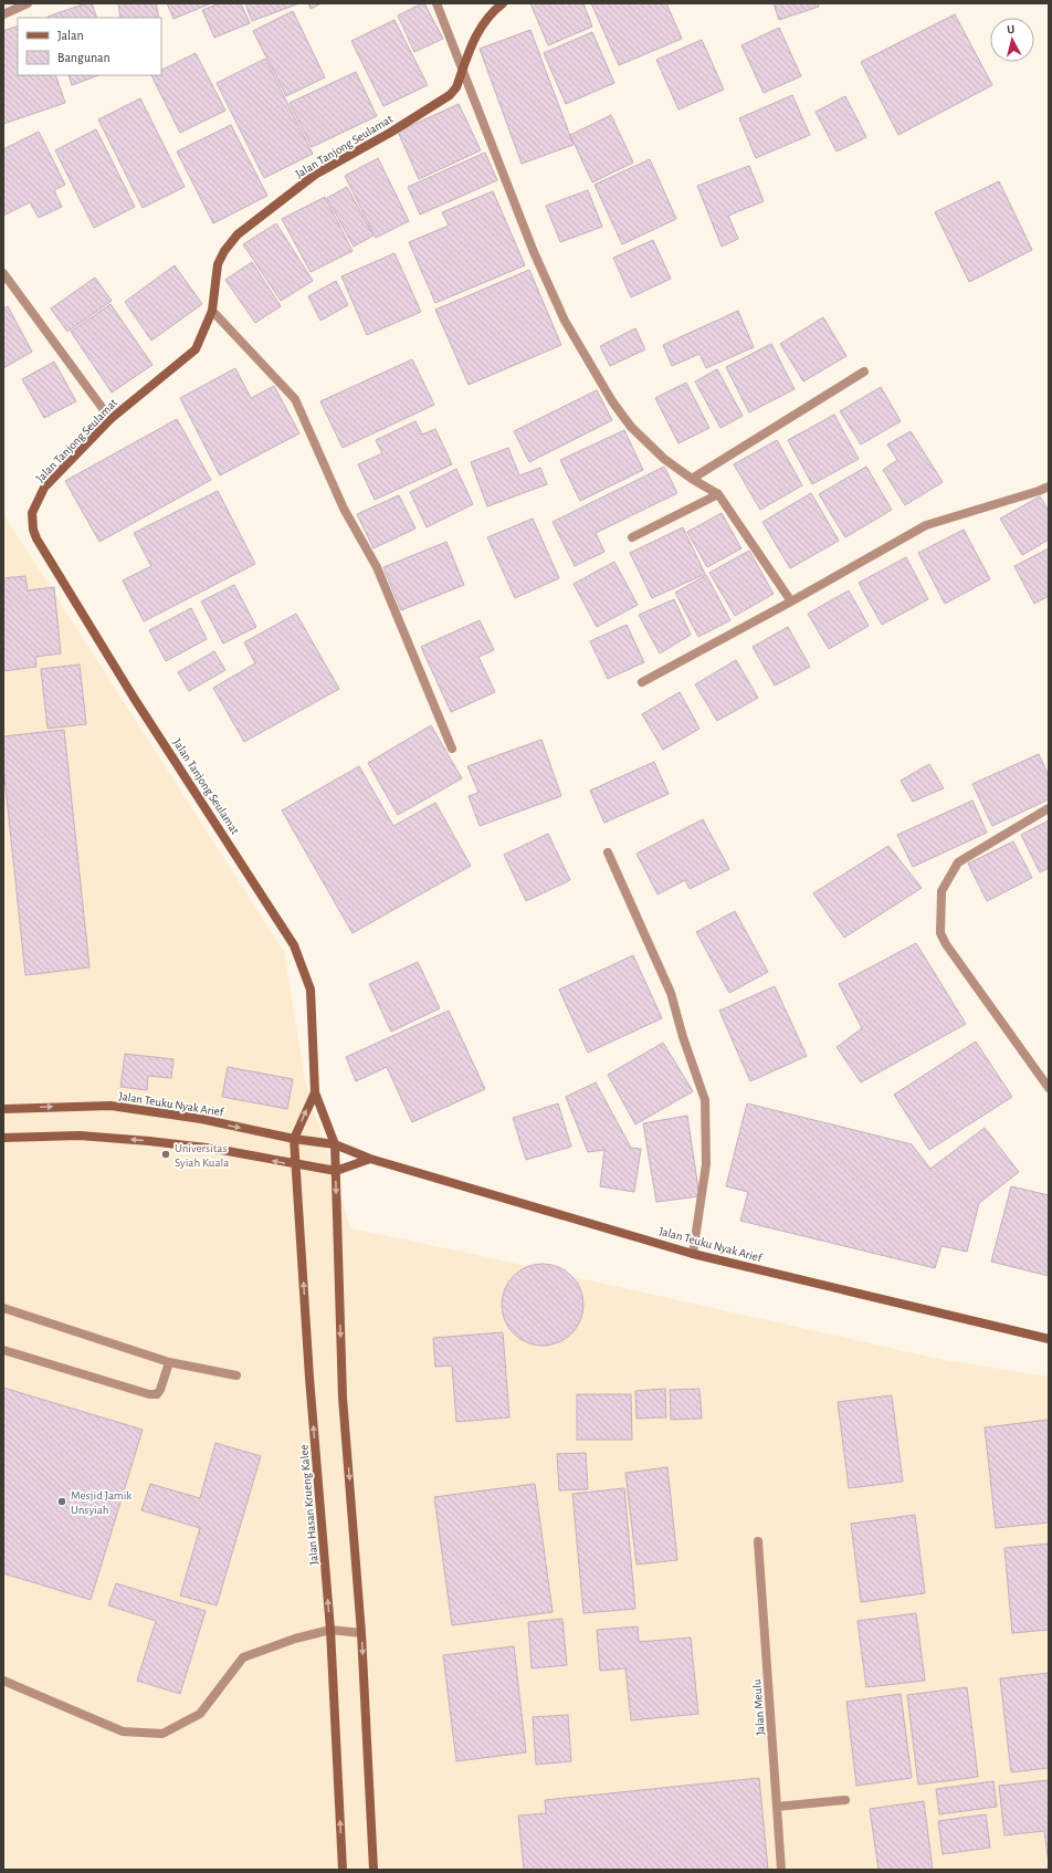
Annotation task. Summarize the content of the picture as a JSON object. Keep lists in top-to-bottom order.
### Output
{
  "streets": {
    "street": [
      "Jalan Tanjong Seulamat",
      "Jalan Teuku Nyak Arief",
      "Jalan Hasan Krueng Kalee",
      "Jalan Meulu"
    ]
  },
  "crossings": [
    ["Jalan Tanjong Seulamat", "Jalan Teuku Nyak Arief"],
    ["Jalan Tanjong Seulamat", "Jalan Hasan Krueng Kalee"],
    ["Jalan Teuku Nyak Arief", "Jalan Hasan Krueng Kalee"]
  ],
  "places": ["Universitas Syiah Kuala", "Mesjid Jamik Unsyiah"],
  "legend": ["Jalan", "Bangunan"],
  "north": "top"
}
